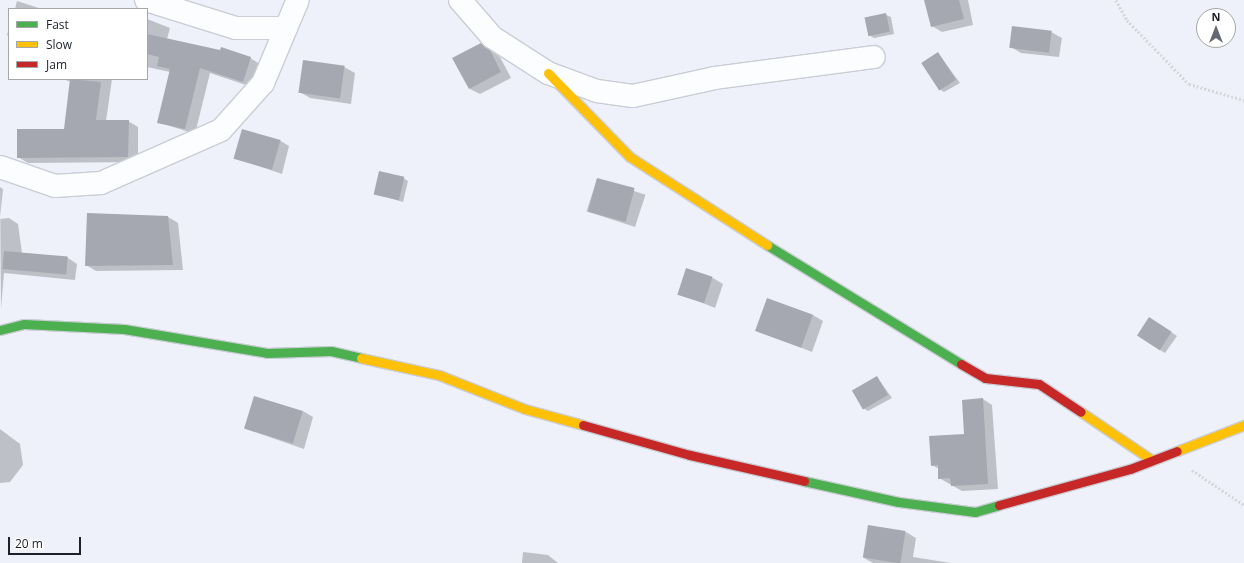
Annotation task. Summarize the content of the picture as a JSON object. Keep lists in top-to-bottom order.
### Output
{
  "legend": ["Fast", "Slow", "Jam"],
  "scale_bar": "20 m",
  "north": "top"
}
